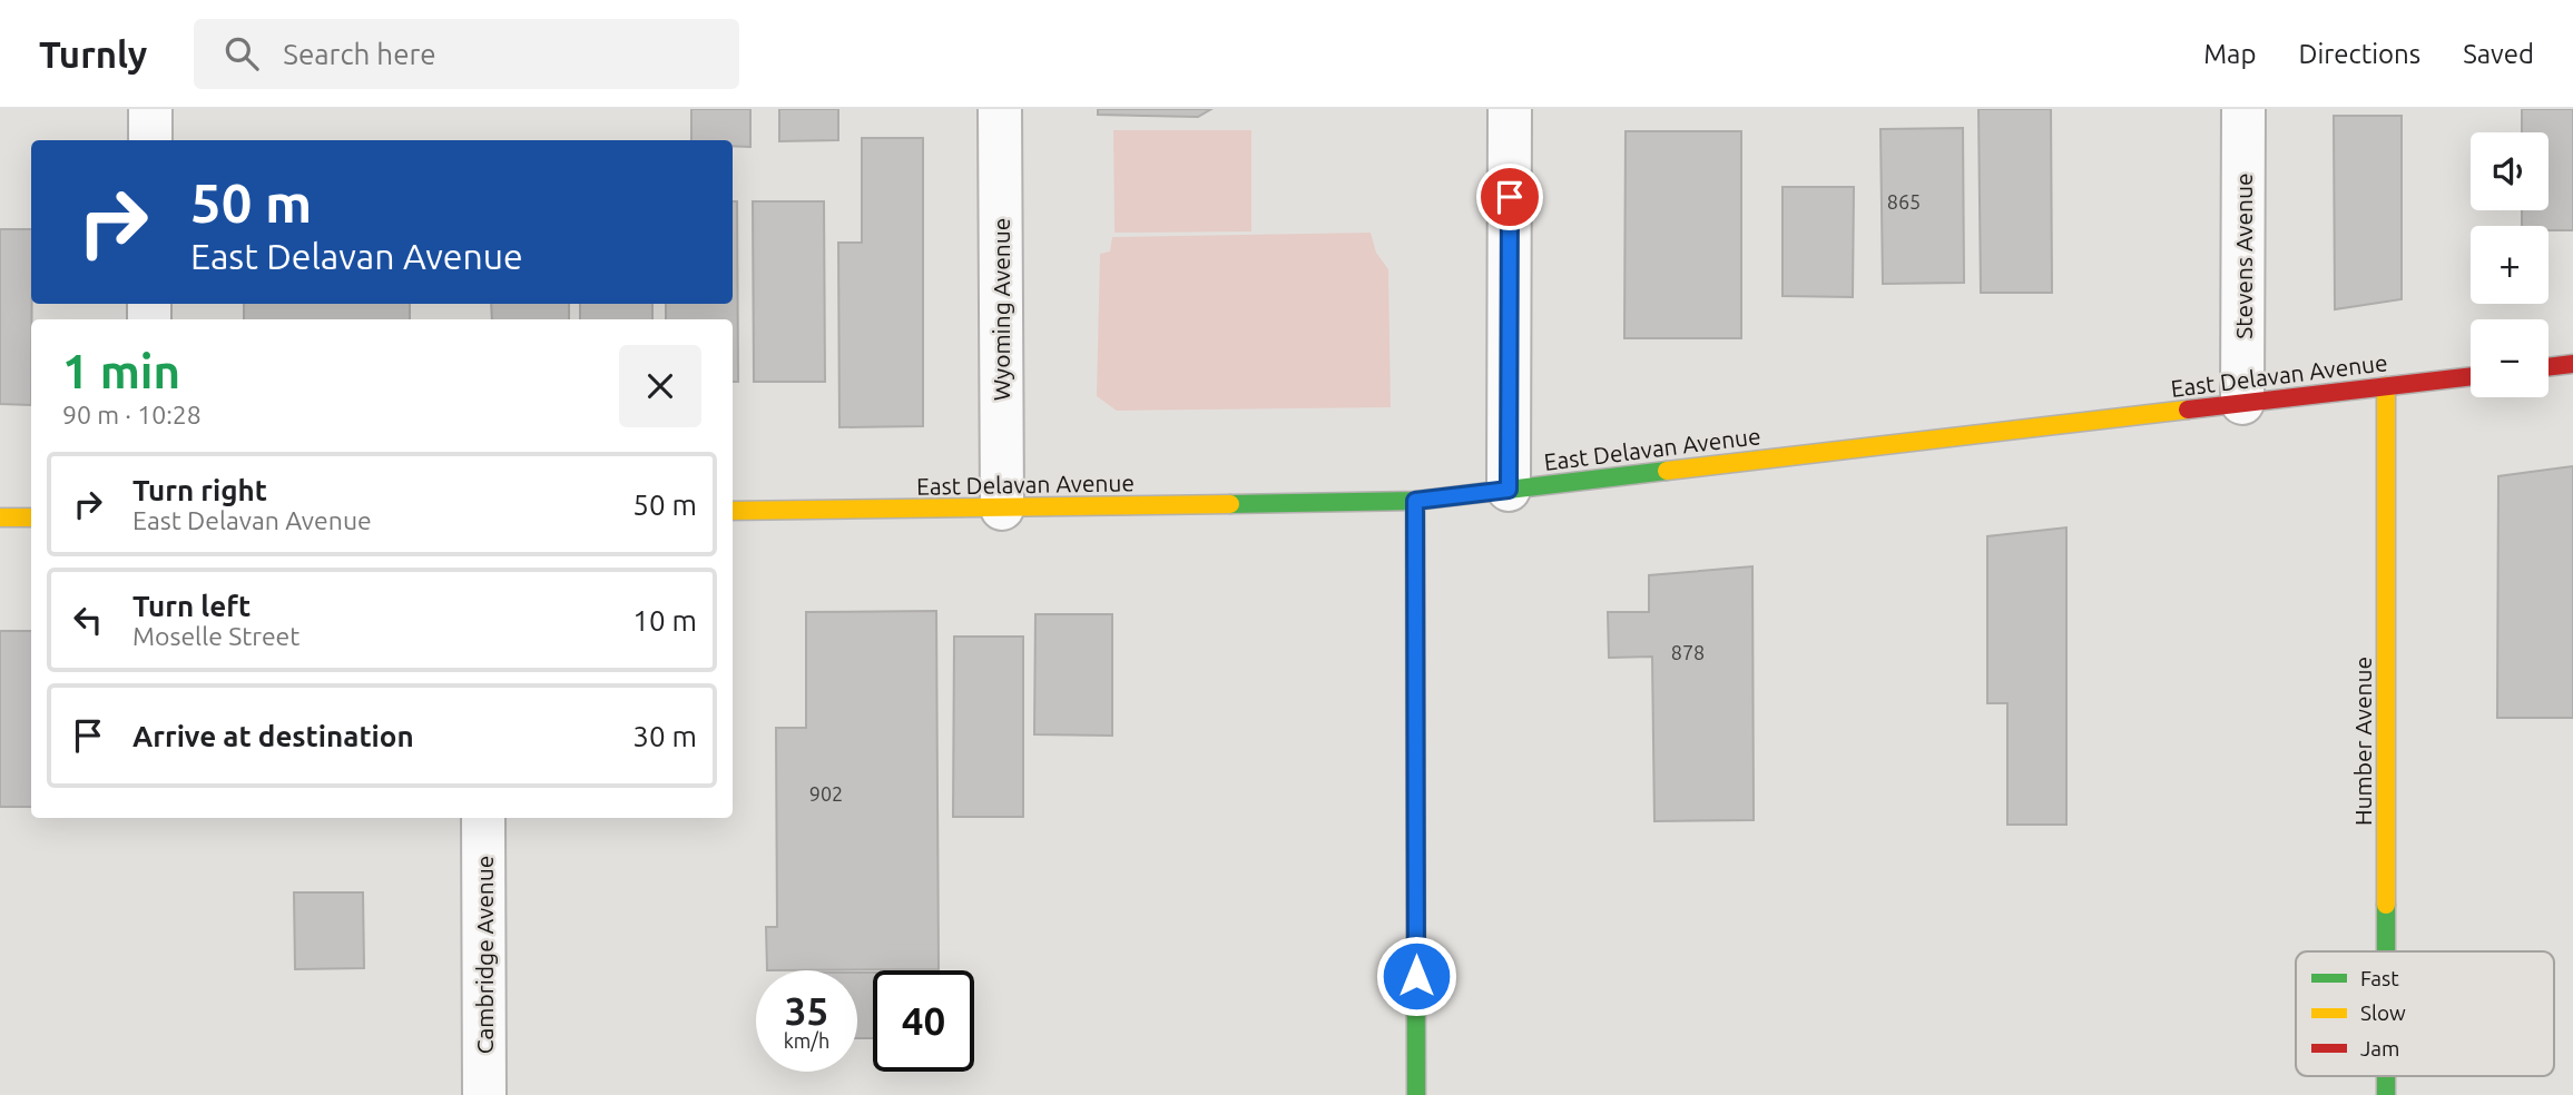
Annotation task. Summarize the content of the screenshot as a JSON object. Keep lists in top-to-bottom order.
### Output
{
  "streets": {
    "street": [
      "Stevens Avenue",
      "Wyoming Avenue",
      "East Delavan Avenue",
      "Humber Avenue",
      "Cambridge Avenue"
    ]
  },
  "crossings": [
    ["Stevens Avenue", "East Delavan Avenue"],
    ["Wyoming Avenue", "East Delavan Avenue"],
    ["East Delavan Avenue", "Humber Avenue"]
  ],
  "house_numbers": ["865", "878", "902"],
  "legend": ["Fast", "Slow", "Jam"],
  "page": {
    "header": "Turnly",
    "search": "Search here",
    "nav": ["Map", "Directions", "Saved"],
    "map_buttons": ["+", "−"],
    "turn": ["50 m", "East Delavan Avenue"],
    "heading": ["1 min", "90 m · 10:28"],
    "list": [
      {
        "name": "Turn right",
        "note": "East Delavan Avenue",
        "value": "50 m"
      },
      {
        "name": "Turn left",
        "note": "Moselle Street",
        "value": "10 m"
      },
      {
        "name": "Arrive at destination",
        "value": "30 m"
      }
    ],
    "speed": "35 km/h",
    "limit": "40"
  }
}
